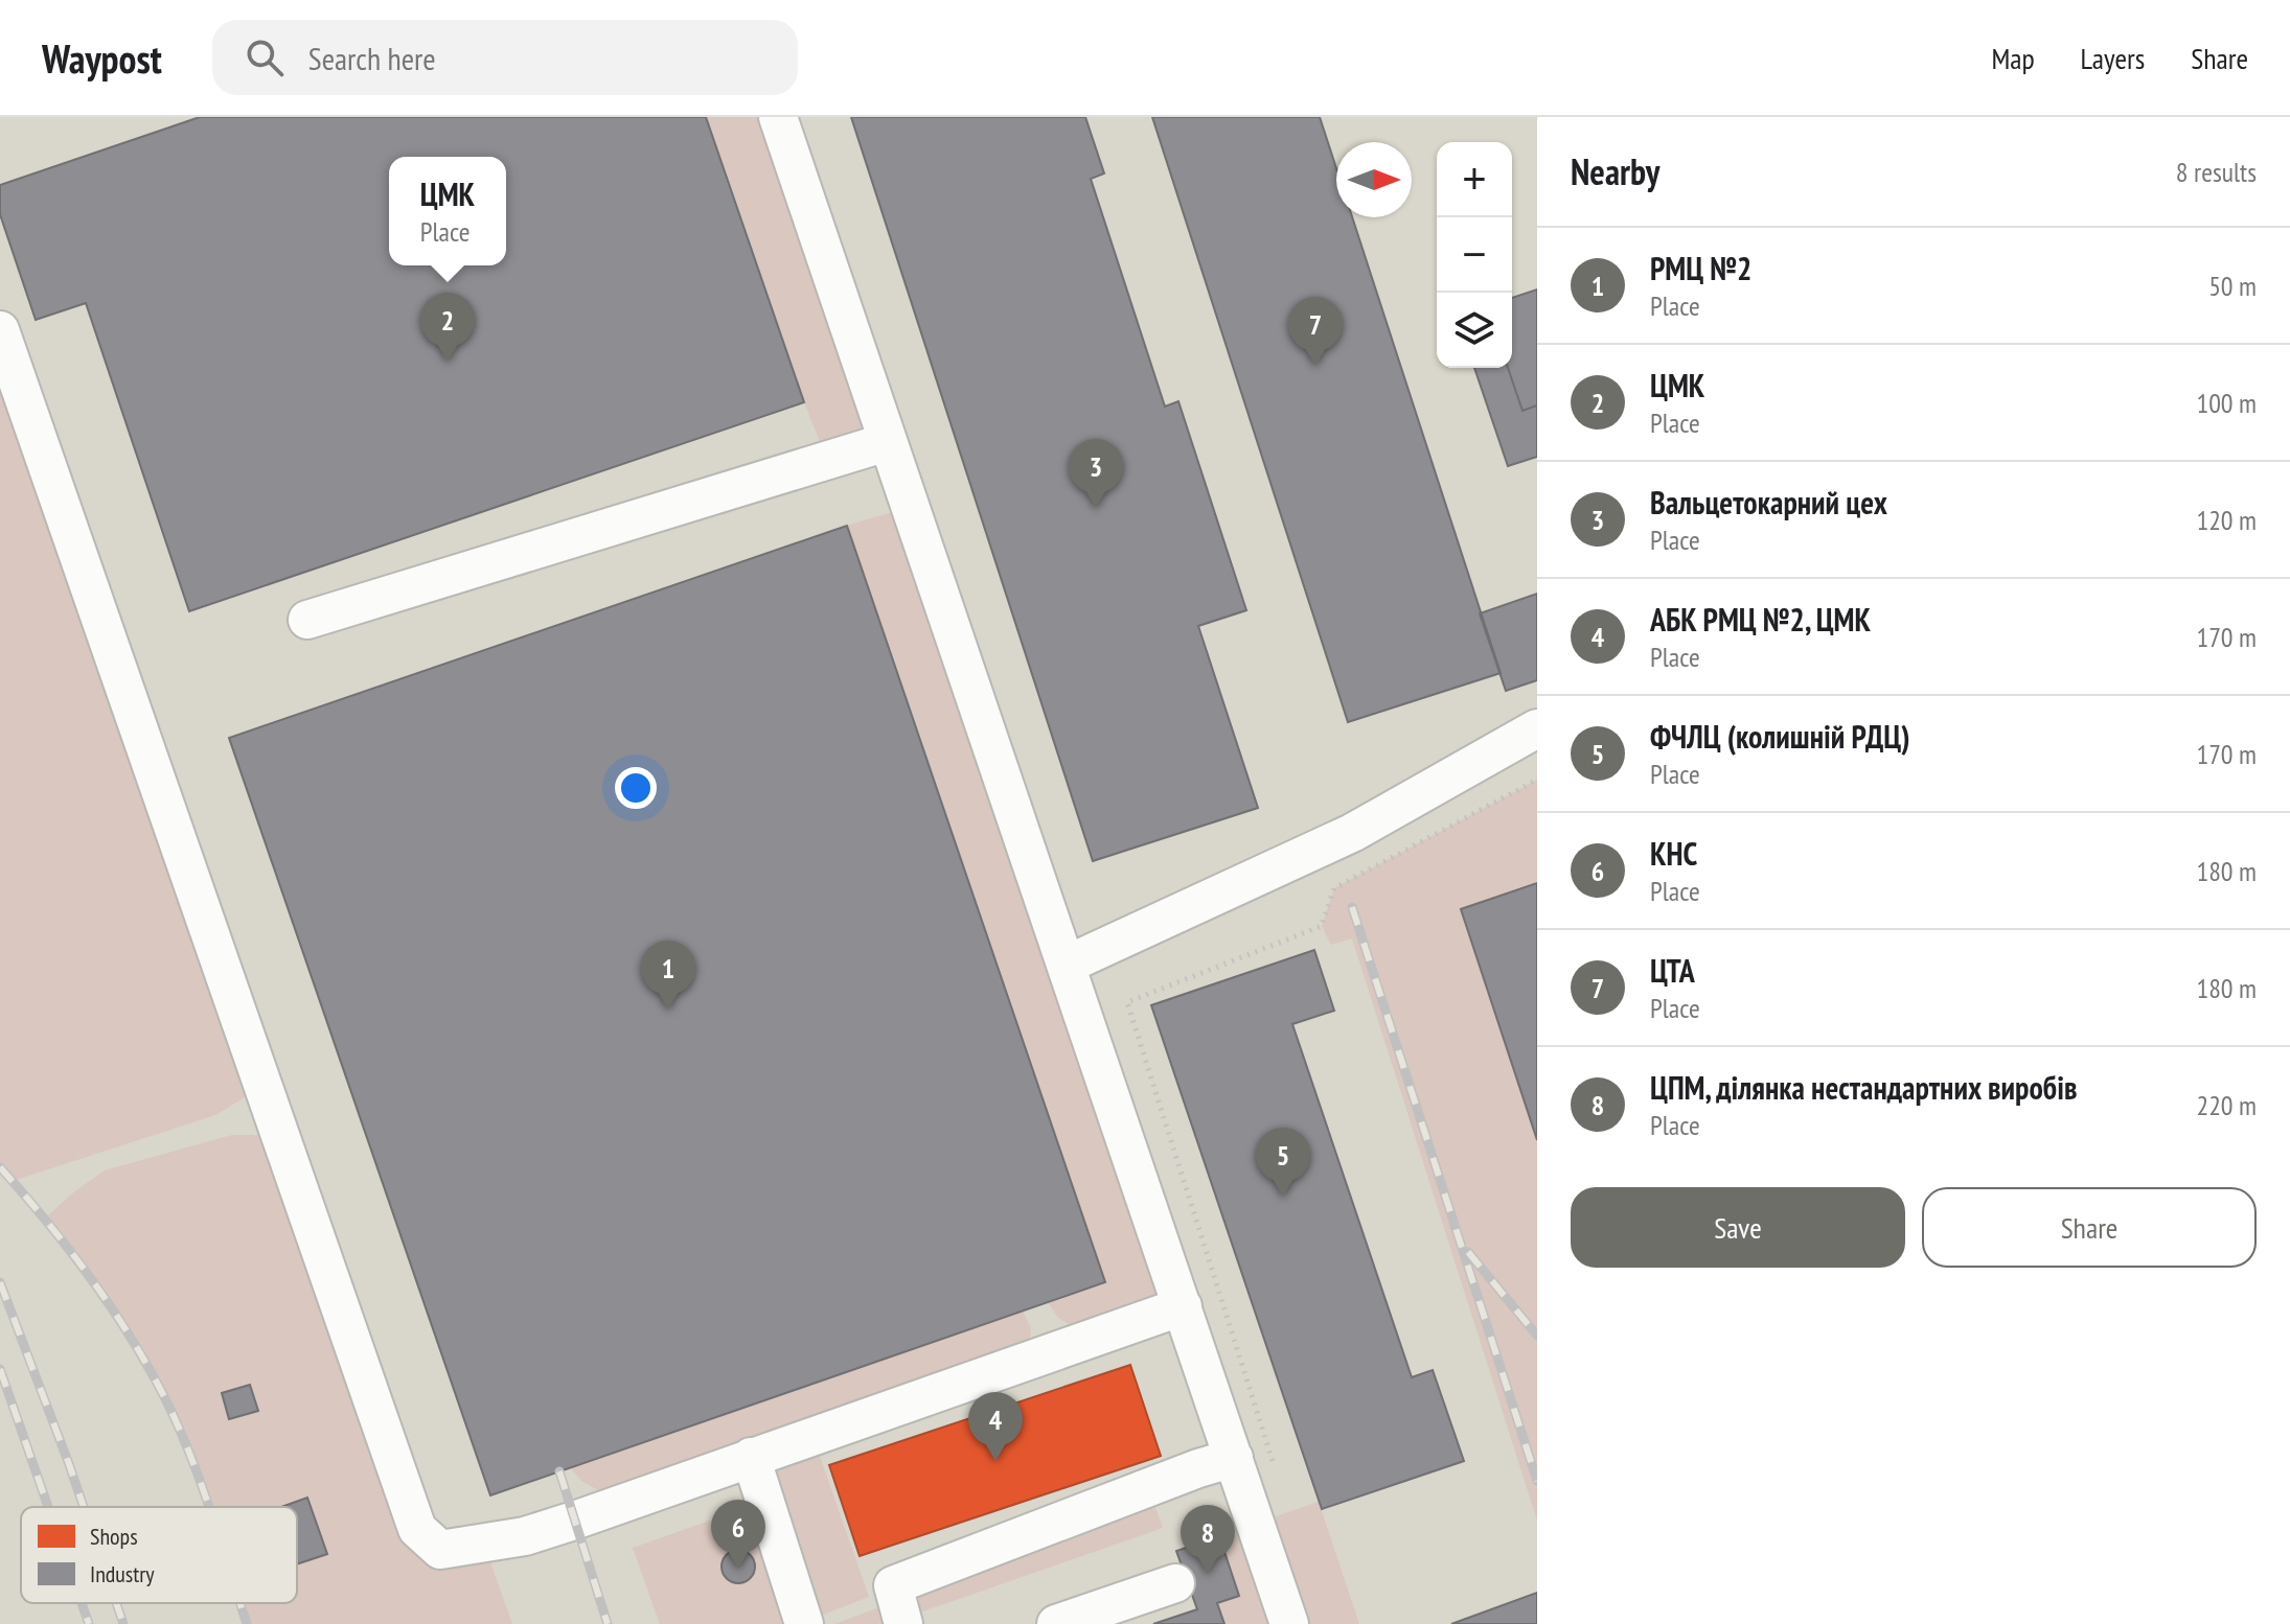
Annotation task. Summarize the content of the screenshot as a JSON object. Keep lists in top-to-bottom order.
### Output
{
  "legend": ["Shops", "Industry"],
  "north": "right",
  "page": {
    "header": "Waypost",
    "search": "Search here",
    "nav": ["Map", "Layers", "Share"],
    "heading": ["Nearby", "8 results"],
    "map_buttons": ["+", "−"],
    "popup": ["ЦМК", "Place"],
    "list": [
      {
        "mark": "1",
        "name": "РМЦ №2",
        "note": "Place",
        "value": "50 m"
      },
      {
        "mark": "2",
        "name": "ЦМК",
        "note": "Place",
        "value": "100 m"
      },
      {
        "mark": "3",
        "name": "Вальцетокарний цех",
        "note": "Place",
        "value": "120 m"
      },
      {
        "mark": "4",
        "name": "АБК РМЦ №2, ЦМК",
        "note": "Place",
        "value": "170 m"
      },
      {
        "mark": "5",
        "name": "ФЧЛЦ (колишній РДЦ)",
        "note": "Place",
        "value": "170 m"
      },
      {
        "mark": "6",
        "name": "КНС",
        "note": "Place",
        "value": "180 m"
      },
      {
        "mark": "7",
        "name": "ЦТА",
        "note": "Place",
        "value": "180 m"
      },
      {
        "mark": "8",
        "name": "ЦПМ, ділянка нестандартних виробів",
        "note": "Place",
        "value": "220 m"
      }
    ],
    "pins": [
      "2",
      "7",
      "3",
      "1",
      "5",
      "4",
      "6",
      "8"
    ],
    "buttons": ["Save", "Share"]
  }
}
